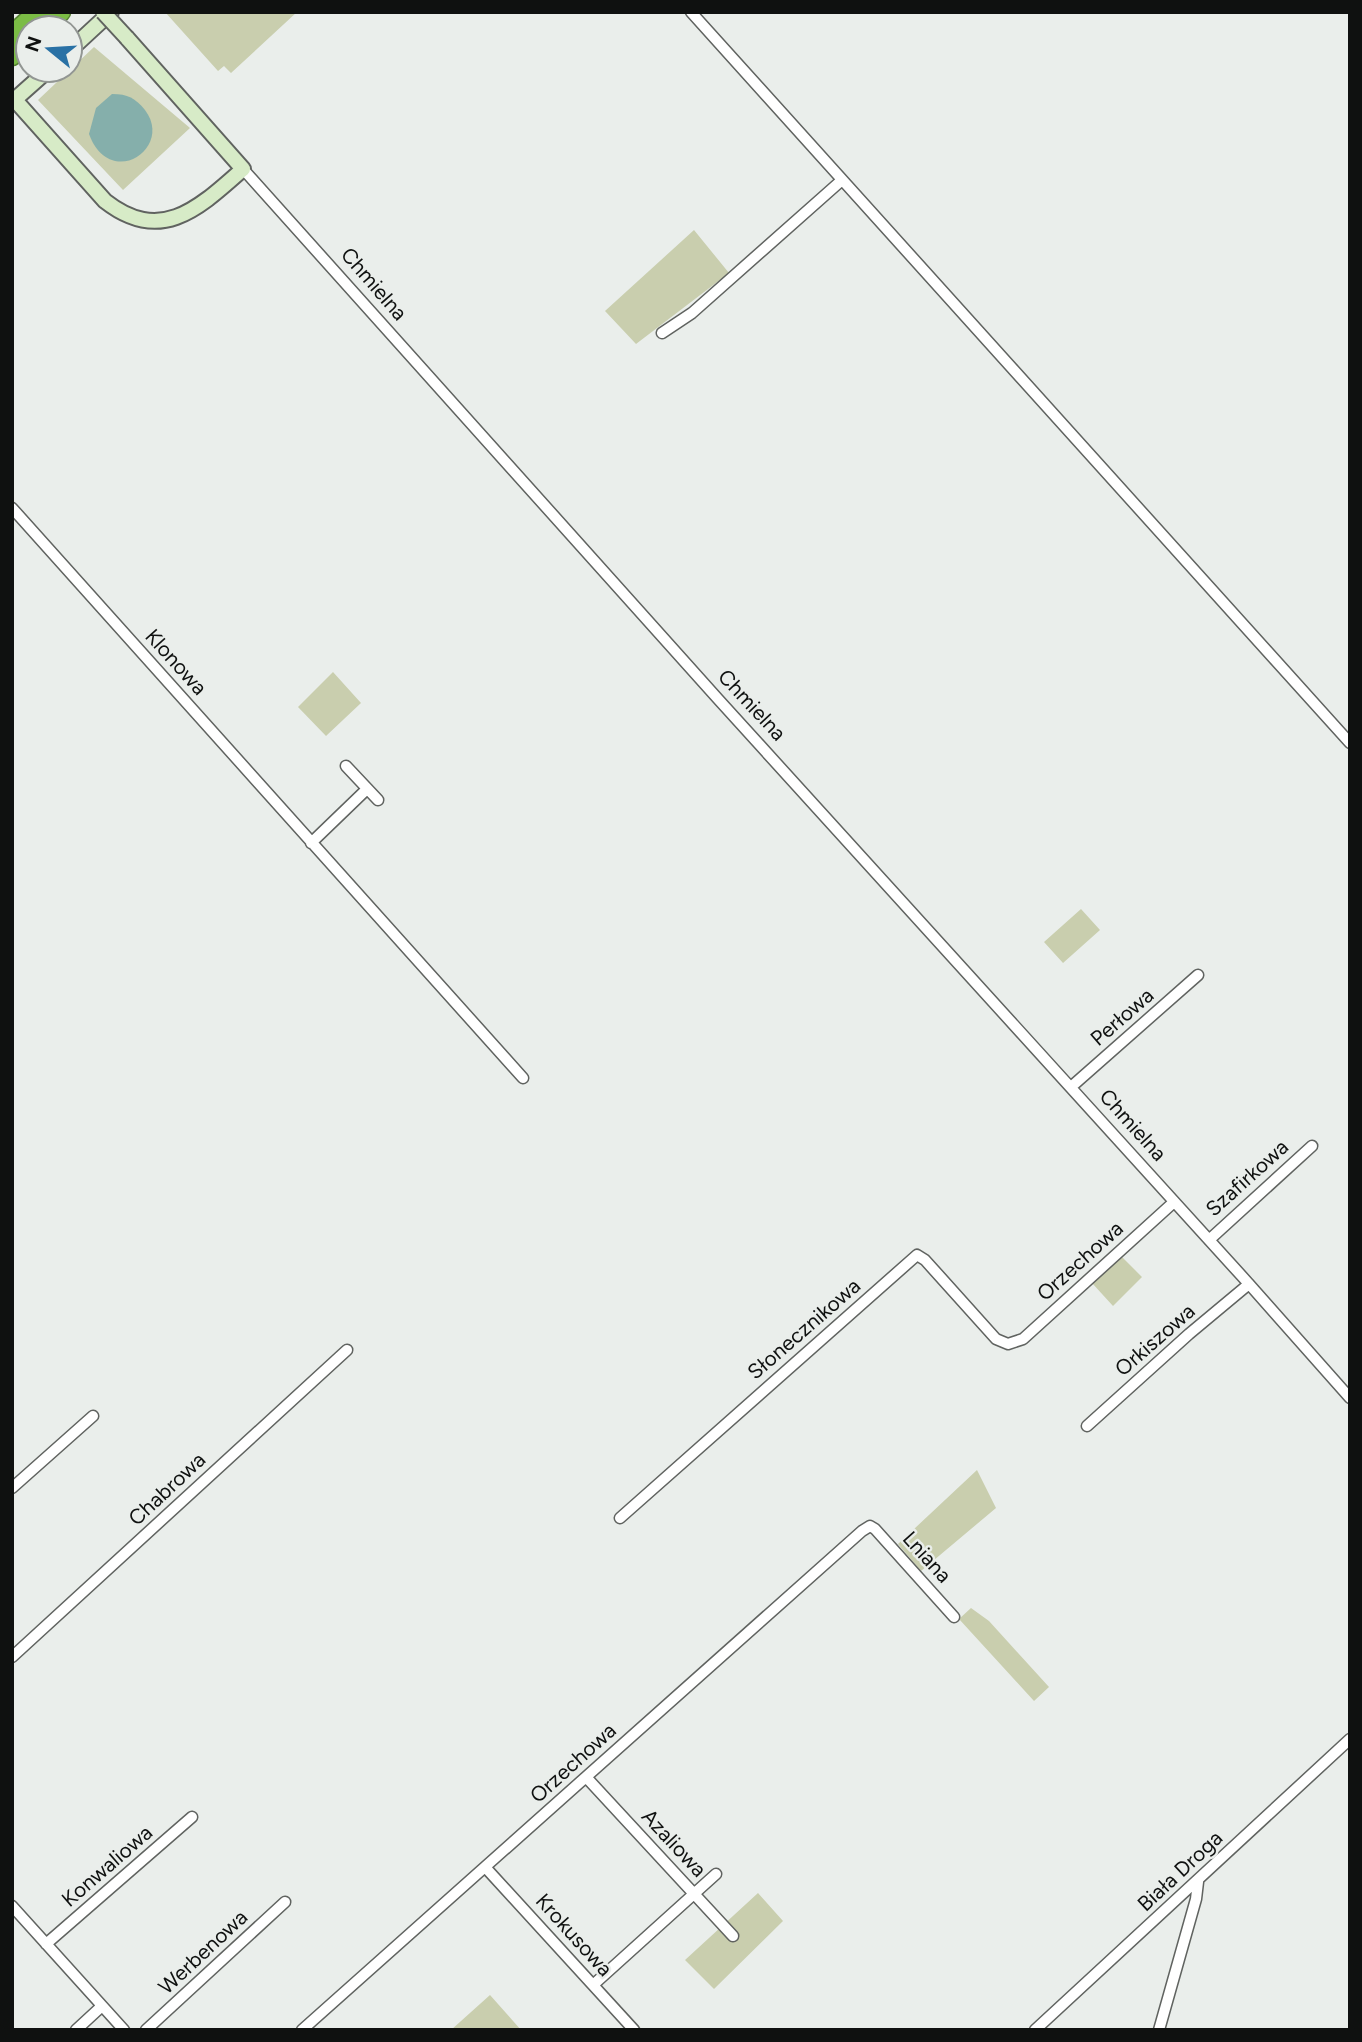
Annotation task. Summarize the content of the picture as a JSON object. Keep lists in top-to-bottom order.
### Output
{
  "streets": {
    "street": [
      "Chmielna",
      "Klonowa",
      "Perłowa",
      "Szafirkowa",
      "Orzechowa",
      "Słonecznikowa",
      "Orkiszowa",
      "Chabrowa",
      "Lniana",
      "Azaliowa",
      "Konwaliowa",
      "Biała Droga",
      "Krokusowa",
      "Werbenowa"
    ]
  },
  "crossings": [
    ["Chmielna", "Perłowa"],
    ["Chmielna", "Szafirkowa"],
    ["Chmielna", "Orzechowa"],
    ["Chmielna", "Orkiszowa"],
    ["Orzechowa", "Słonecznikowa"],
    ["Orzechowa", "Lniana"],
    ["Orzechowa", "Azaliowa"],
    ["Orzechowa", "Krokusowa"]
  ],
  "north": "left"
}
